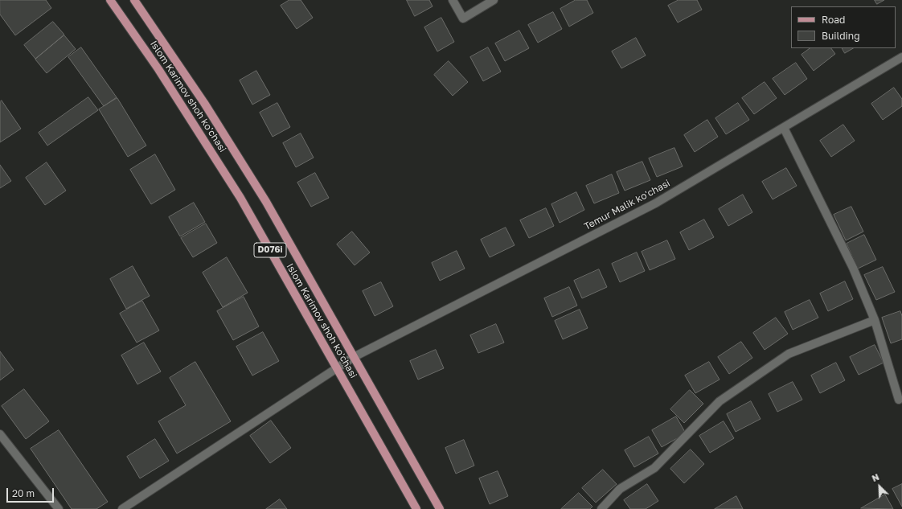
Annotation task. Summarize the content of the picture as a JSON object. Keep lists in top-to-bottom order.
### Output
{
  "streets": {
    "main road": ["Islom Karimov shoh ko'chasi", "D076i"],
    "street": ["Temur Malik ko'chasi"]
  },
  "crossings": [
    ["Islom Karimov shoh ko'chasi", "Temur Malik ko'chasi"]
  ],
  "legend": ["Road", "Building"],
  "scale_bar": "20 m",
  "north": "top left"
}
